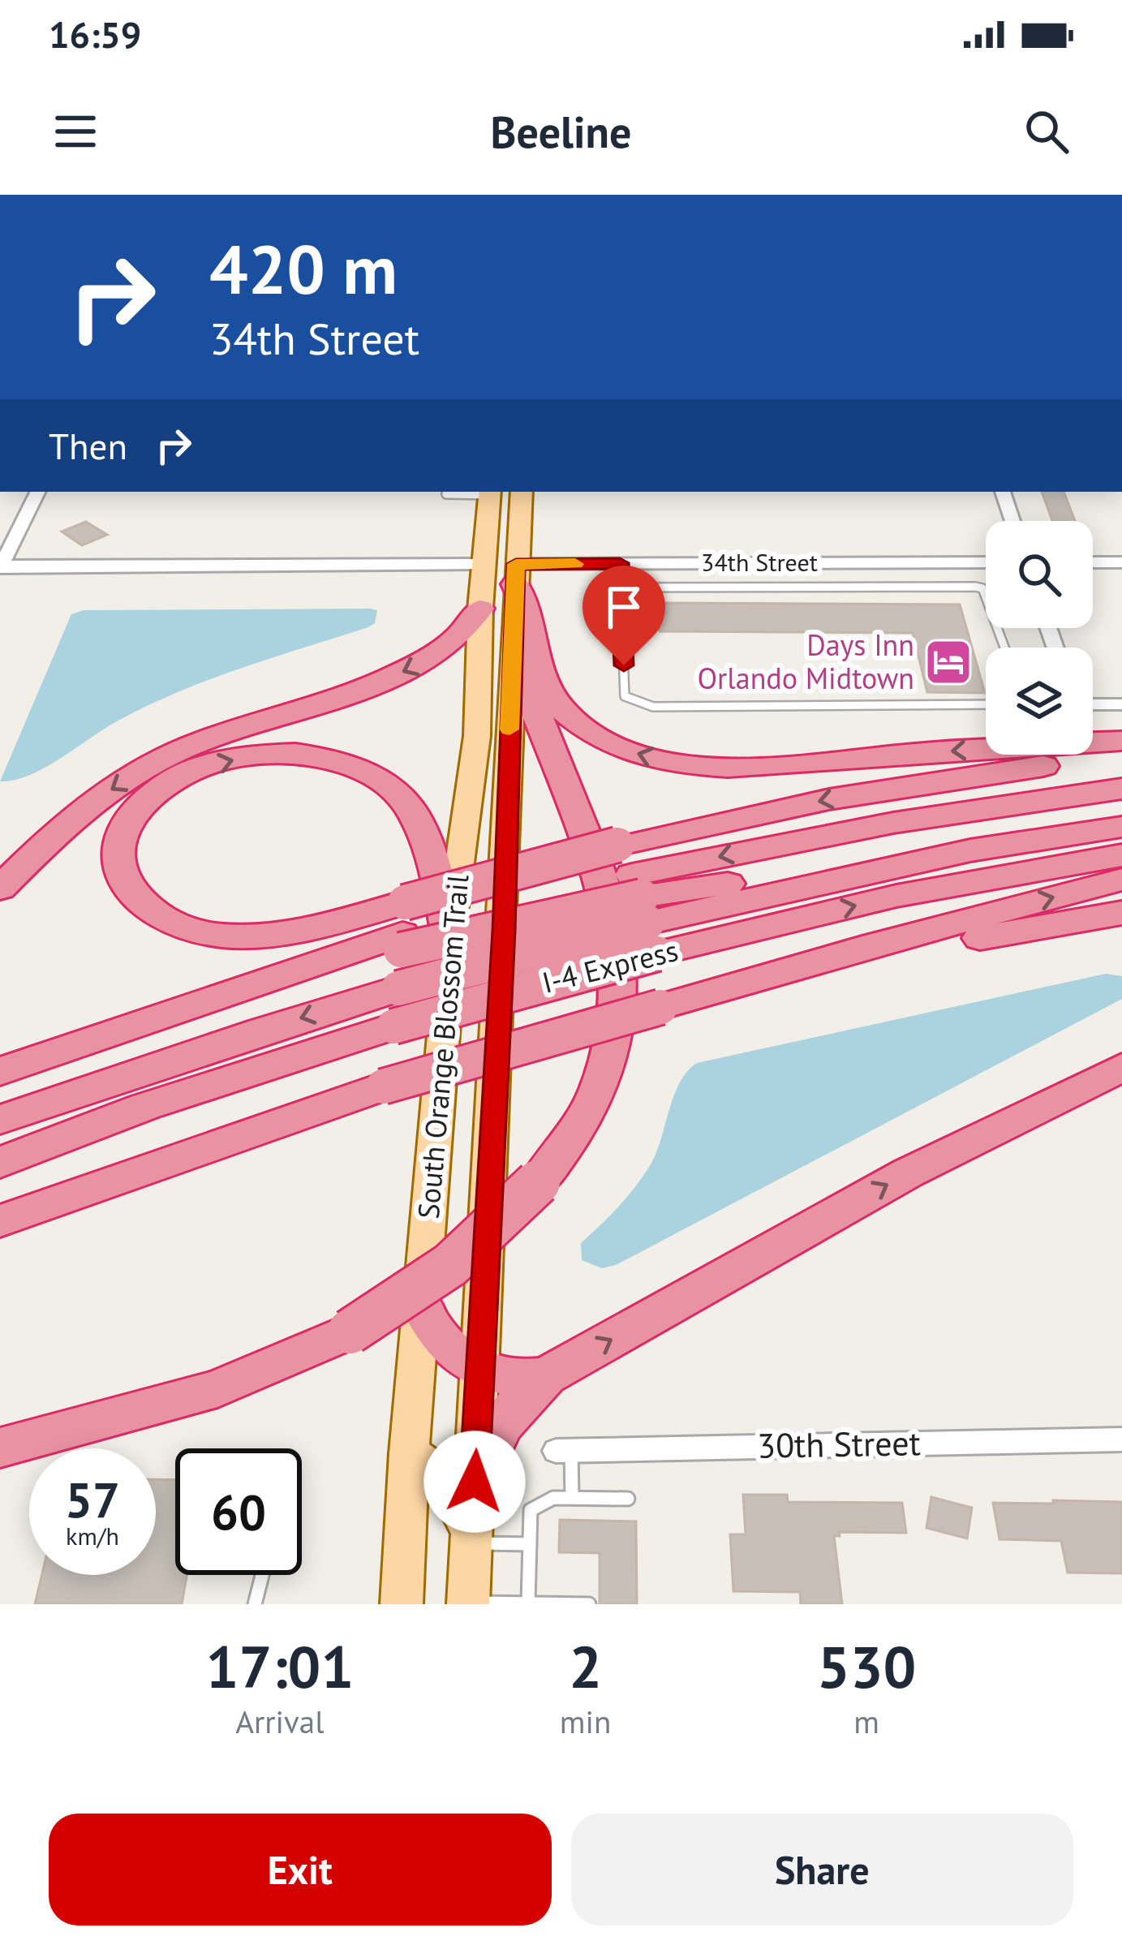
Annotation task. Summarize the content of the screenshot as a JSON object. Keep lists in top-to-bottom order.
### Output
{
  "streets": {
    "highway": ["I-4 Express"],
    "main road": ["South Orange Blossom Trail"],
    "street": ["34th Street", "30th Street"]
  },
  "crossings": [
    ["34th Street", "South Orange Blossom Trail"]
  ],
  "places": {
    "hotel": ["Days Inn Orlando Midtown"]
  },
  "page": {
    "status": "16:59",
    "header": "Beeline",
    "turn": ["420 m", "34th Street"],
    "then": "Then",
    "speed": "57 km/h",
    "limit": "60",
    "eta": [
      "17:01",
      "Arrival",
      "2",
      "min",
      "530",
      "m"
    ],
    "buttons": ["Exit", "Share"]
  }
}
